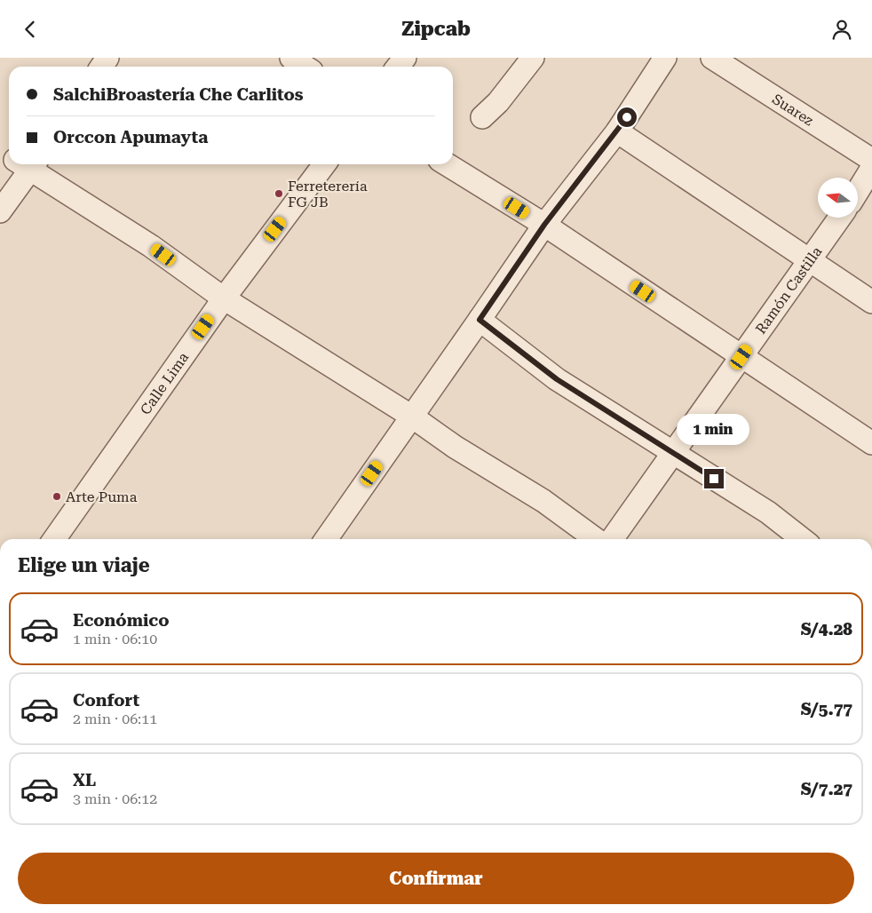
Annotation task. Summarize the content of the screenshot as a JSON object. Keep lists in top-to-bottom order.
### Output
{
  "streets": {
    "street": ["Suarez", "Ramón Castilla", "Calle Lima"]
  },
  "places": ["Ferreterería FG JB", "Arte Puma"],
  "north": "left",
  "page": {
    "header": "Zipcab",
    "banner": ["SalchiBroastería Che Carlitos", "Orccon Apumayta"],
    "bubble": "1 min",
    "heading": "Elige un viaje",
    "list": [
      {
        "name": "Económico",
        "note": "1 min · 06:10",
        "value": "S/4.28"
      },
      {
        "name": "Confort",
        "note": "2 min · 06:11",
        "value": "S/5.77"
      },
      {
        "name": "XL",
        "note": "3 min · 06:12",
        "value": "S/7.27"
      }
    ],
    "buttons": "Confirmar"
  }
}
